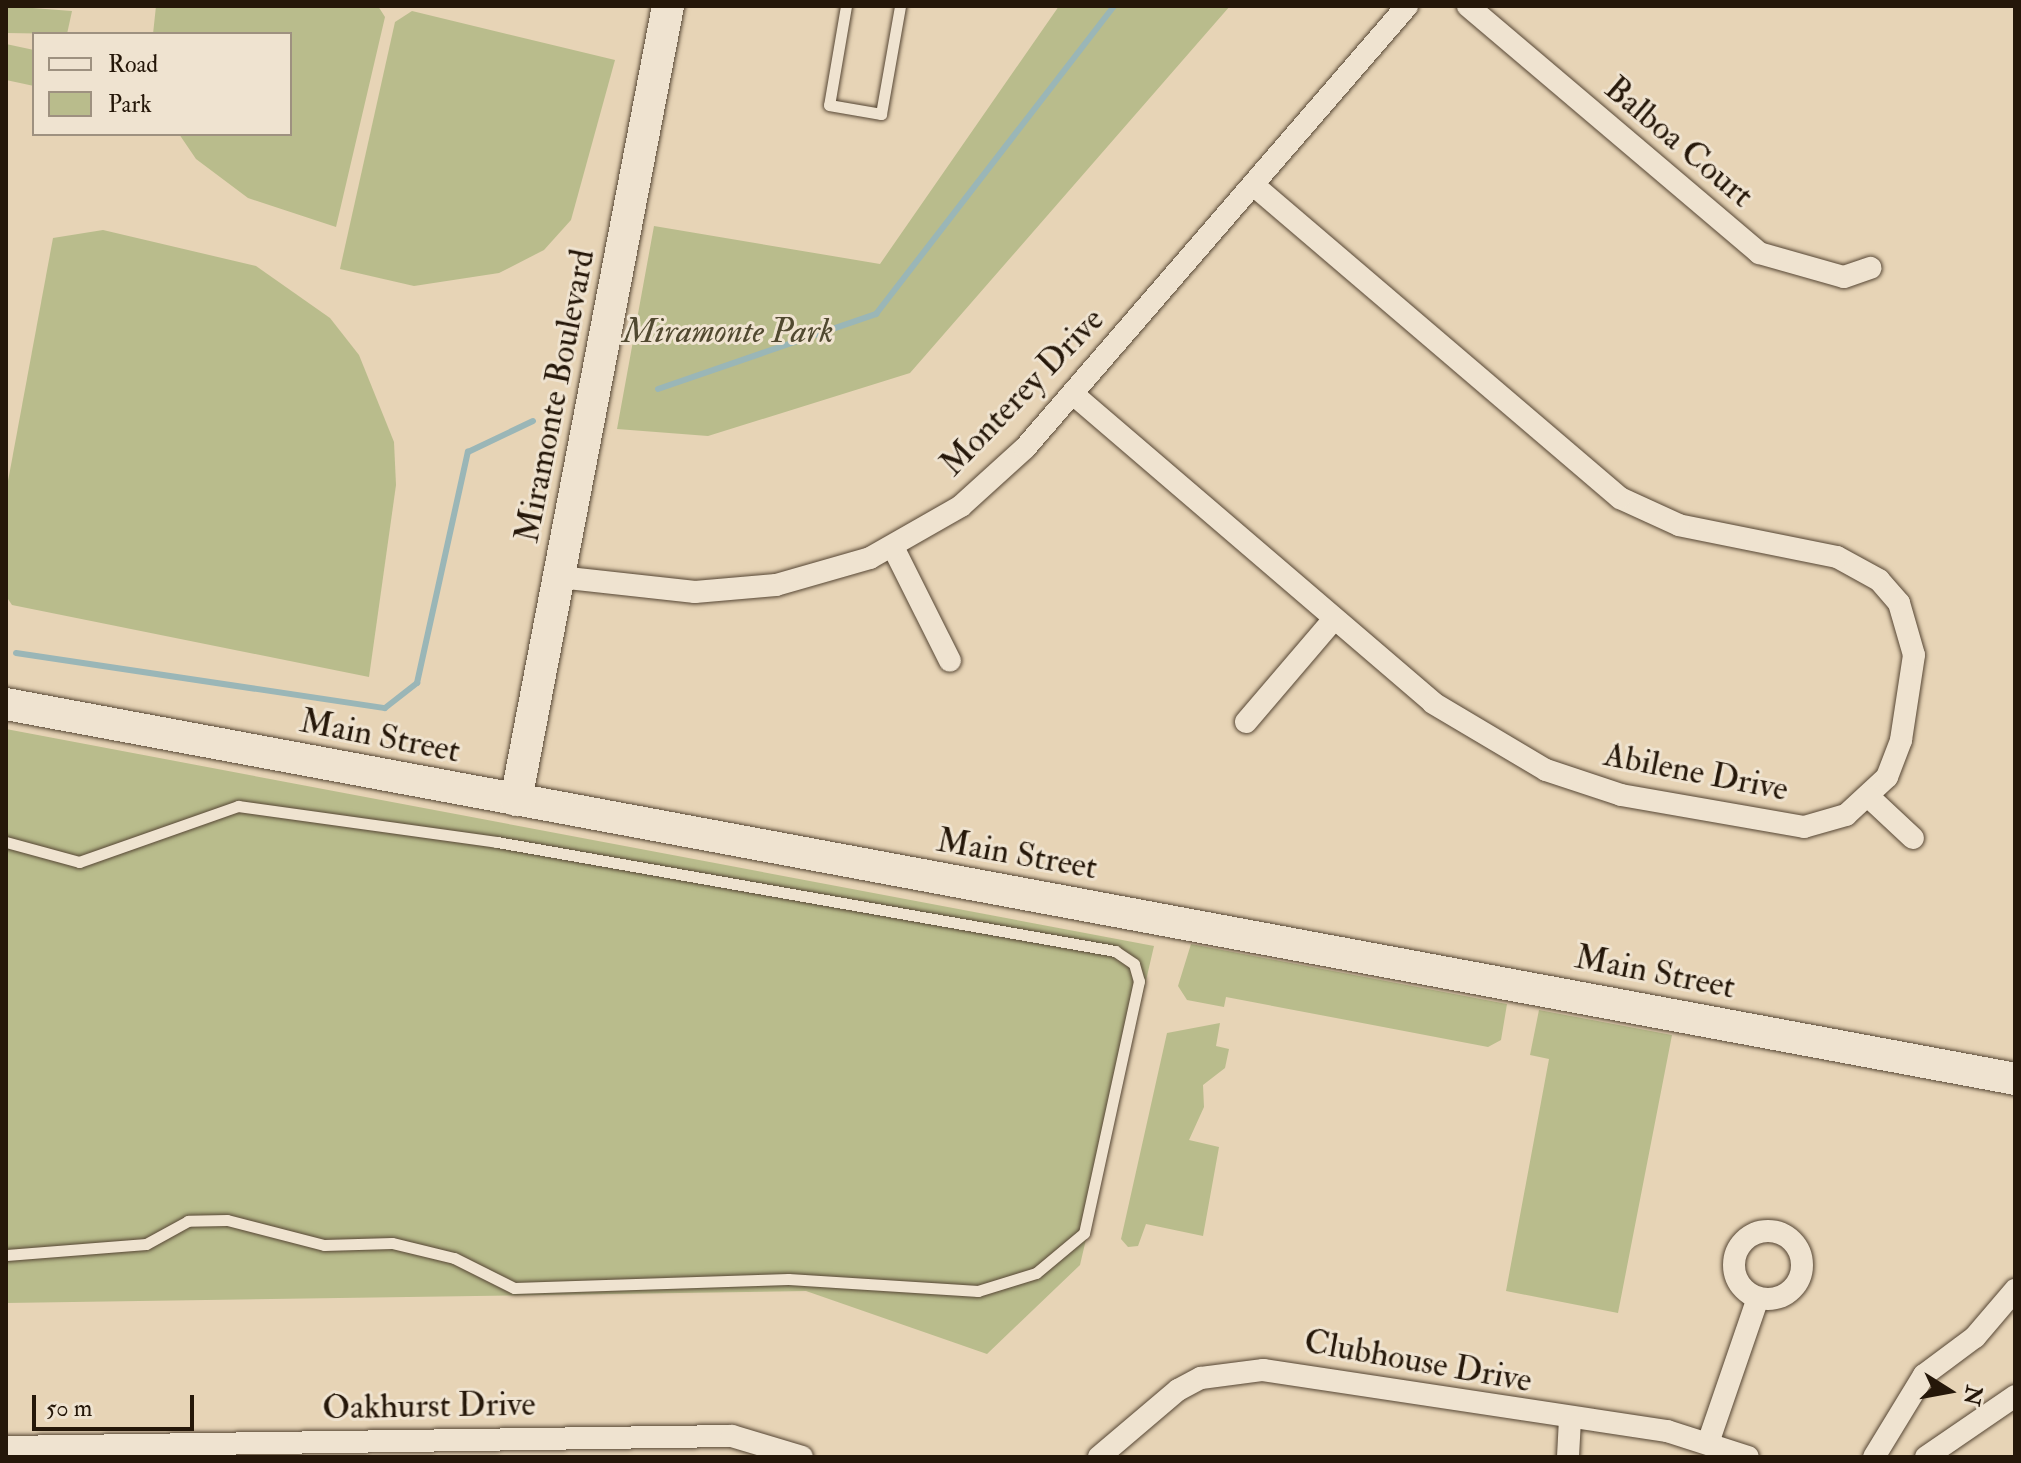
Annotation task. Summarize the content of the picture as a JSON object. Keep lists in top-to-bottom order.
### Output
{
  "streets": {
    "main road": ["Miramonte Boulevard", "Main Street"],
    "street": [
      "Balboa Court",
      "Monterey Drive",
      "Abilene Drive",
      "Clubhouse Drive",
      "Oakhurst Drive"
    ]
  },
  "crossings": [
    ["Monterey Drive", "Miramonte Boulevard"],
    ["Monterey Drive", "Abilene Drive"],
    ["Miramonte Boulevard", "Main Street"]
  ],
  "parks": ["Miramonte Park"],
  "legend": ["Road", "Park"],
  "scale_bar": "50 m",
  "north": "right"
}
